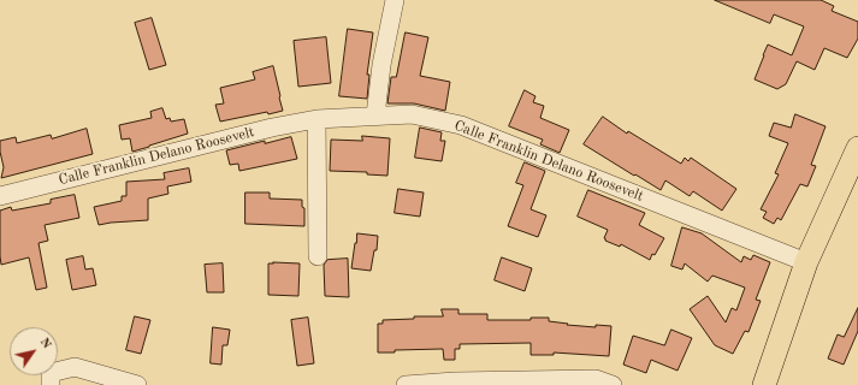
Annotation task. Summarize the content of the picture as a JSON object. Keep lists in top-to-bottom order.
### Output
{
  "streets": {
    "street": ["Calle Franklin Delano Roosevelt"]
  },
  "north": "top right"
}
